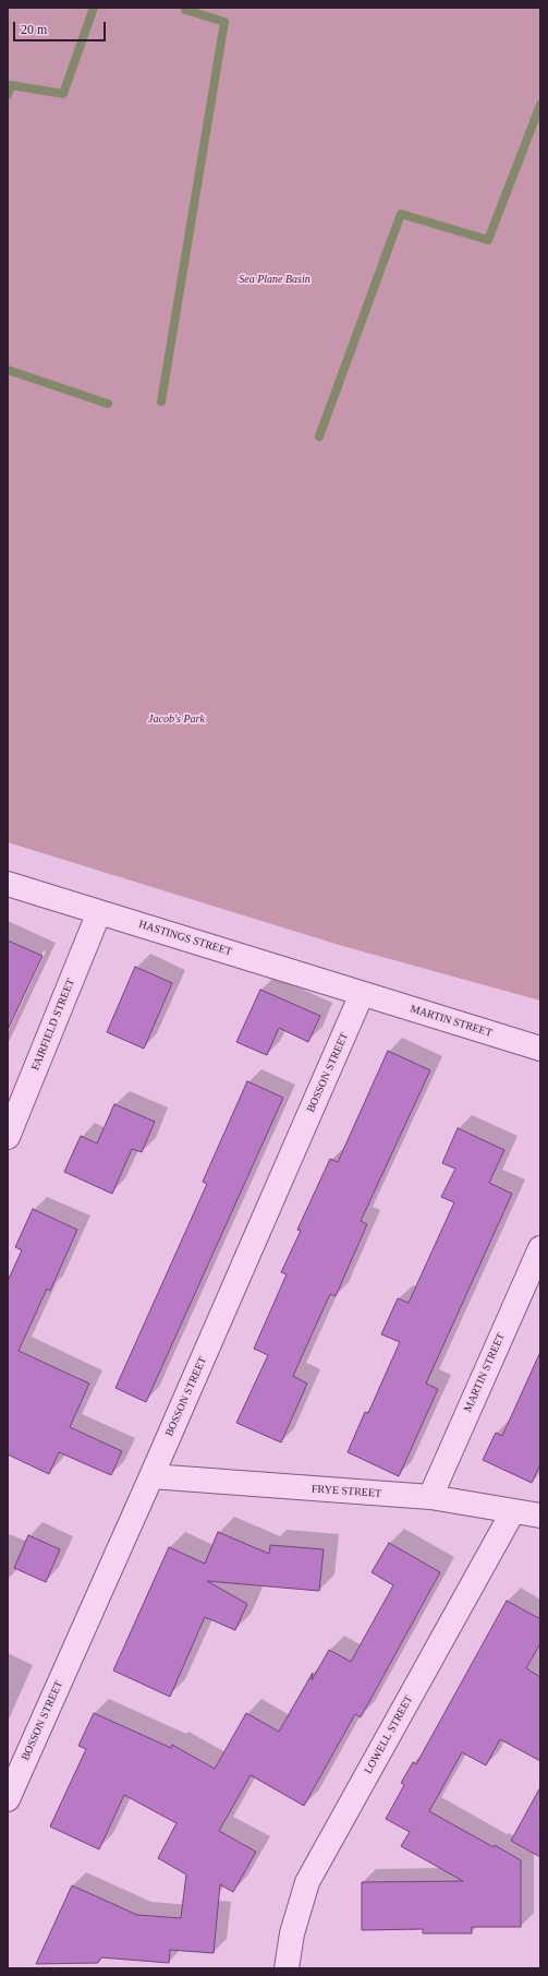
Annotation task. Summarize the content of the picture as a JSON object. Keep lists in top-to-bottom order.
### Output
{
  "streets": {
    "street": [
      "HASTINGS STREET",
      "MARTIN STREET",
      "FAIRFIELD STREET",
      "BOSSON STREET",
      "FRYE STREET",
      "LOWELL STREET"
    ]
  },
  "crossings": [
    ["HASTINGS STREET", "MARTIN STREET"],
    ["HASTINGS STREET", "FAIRFIELD STREET"],
    ["HASTINGS STREET", "BOSSON STREET"],
    ["MARTIN STREET", "BOSSON STREET"],
    ["MARTIN STREET", "FRYE STREET"],
    ["BOSSON STREET", "FRYE STREET"],
    ["FRYE STREET", "LOWELL STREET"]
  ],
  "parks": ["Sea Plane Basin", "Jacob's Park"],
  "scale_bar": "20 m"
}
